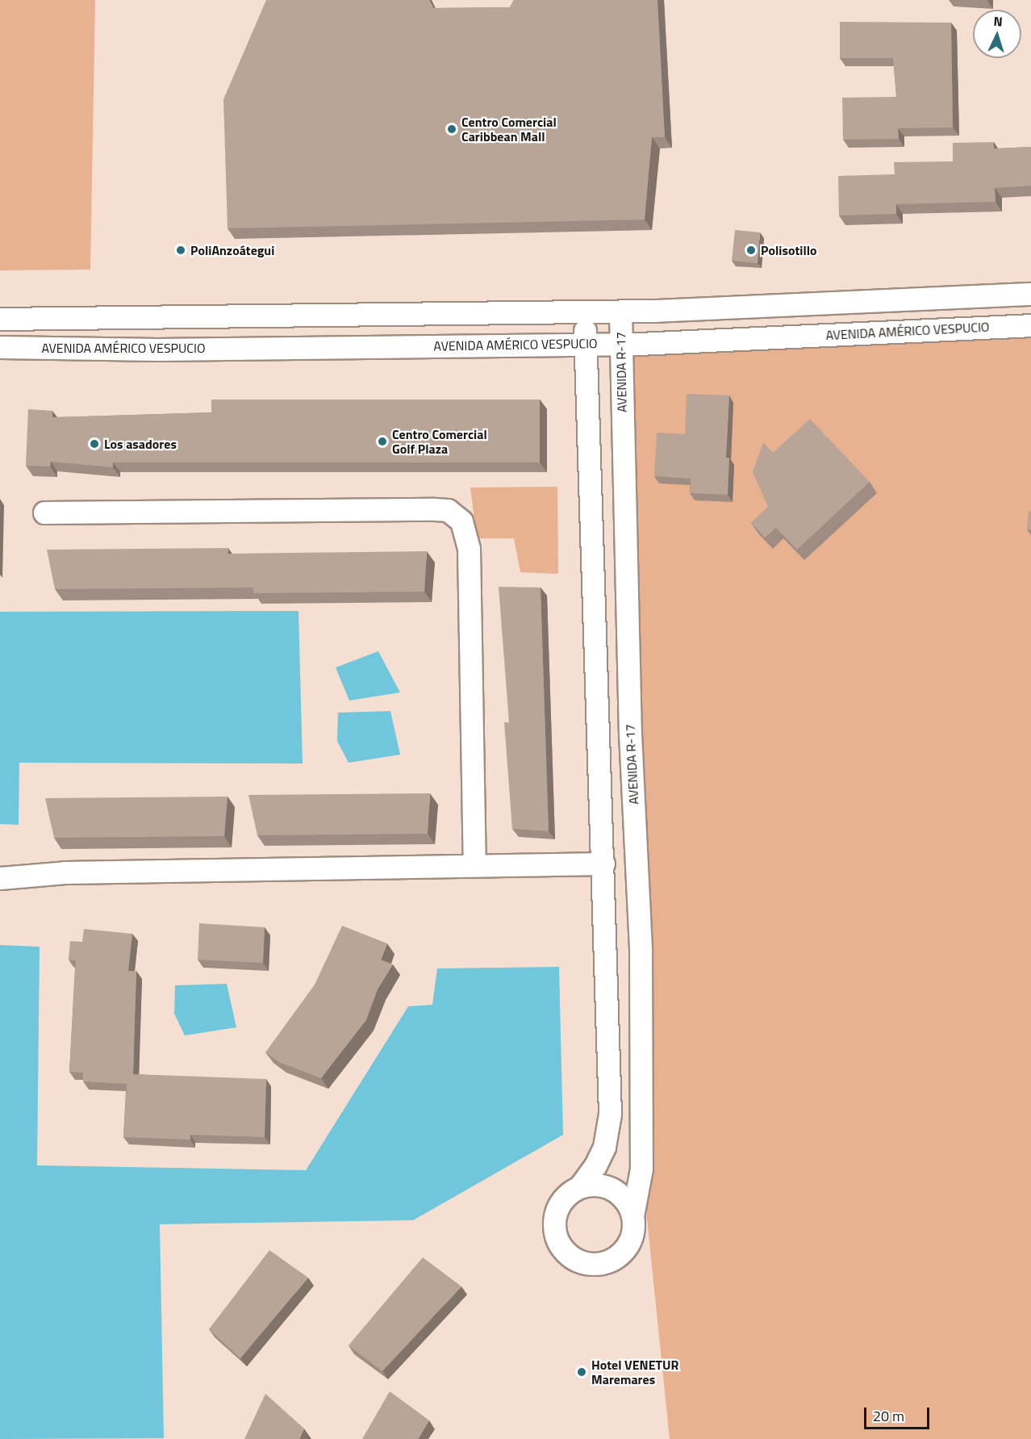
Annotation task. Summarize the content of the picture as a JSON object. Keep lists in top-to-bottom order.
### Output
{
  "streets": {
    "street": ["AVENIDA AMÉRICO VESPUCIO", "AVENIDA R-17"]
  },
  "crossings": [
    ["AVENIDA AMÉRICO VESPUCIO", "AVENIDA R-17"]
  ],
  "places": [
    "Centro Comercial Caribbean Mall",
    "PoliAnzoátegui",
    "Polisotillo",
    "Centro Comercial Golf Plaza",
    "Los asadores",
    "Hotel VENETUR Maremares"
  ],
  "scale_bar": "20 m",
  "north": "top"
}
